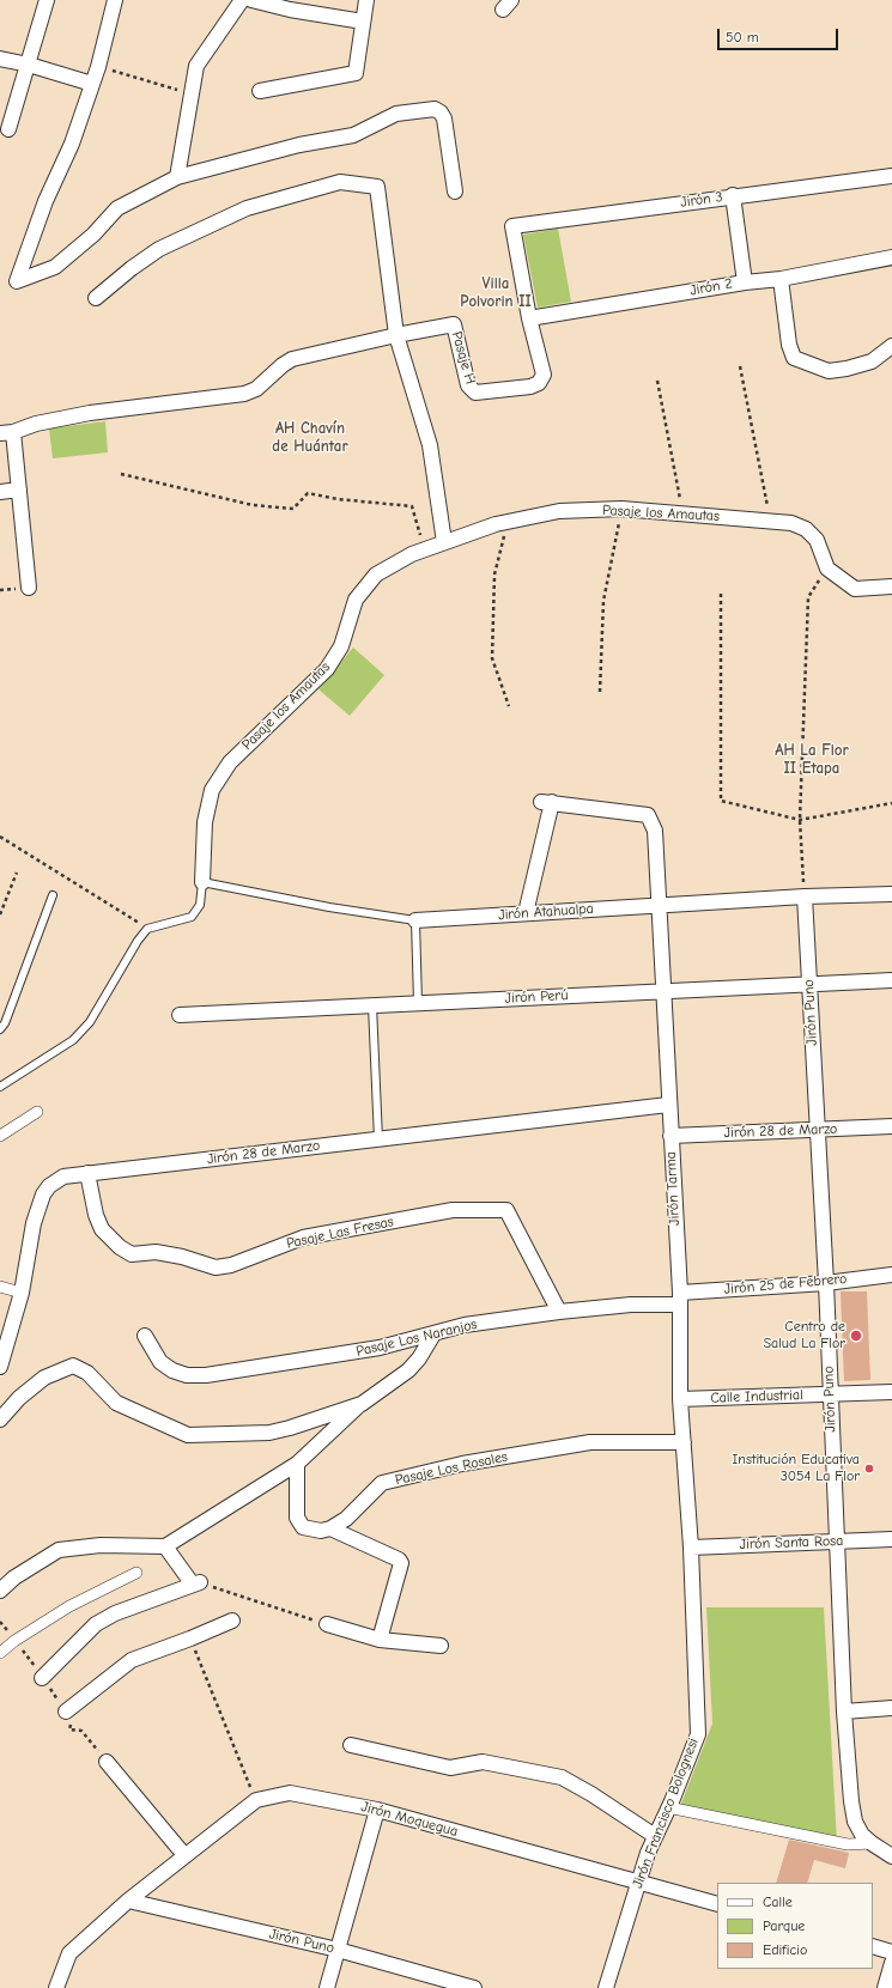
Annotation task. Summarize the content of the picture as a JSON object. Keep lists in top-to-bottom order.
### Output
{
  "streets": {
    "street": [
      "Jirón 3",
      "Jirón 2",
      "Pasaje H",
      "Pasaje los Amautas",
      "Jirón Atahualpa",
      "Jirón Perú",
      "Jirón Puno",
      "Jirón 28 de Marzo",
      "Jirón Tarma",
      "Pasaje Las Fresas",
      "Jirón 25 de Febrero",
      "Pasaje Los Naranjos",
      "Calle Industrial",
      "Pasaje Los Rosales",
      "Jirón Santa Rosa",
      "Jirón Francisco Bolognesi",
      "Jirón Moquegua"
    ]
  },
  "crossings": [
    ["Jirón 3", "Pasaje H"],
    ["Jirón 2", "Pasaje H"],
    ["Pasaje los Amautas", "Jirón Atahualpa"],
    ["Jirón Atahualpa", "Jirón Puno"],
    ["Jirón Atahualpa", "Jirón Tarma"],
    ["Jirón Perú", "Jirón Puno"],
    ["Jirón Perú", "Jirón Tarma"],
    ["Jirón Puno", "Jirón 28 de Marzo"],
    ["Jirón Puno", "Jirón 25 de Febrero"],
    ["Jirón Puno", "Calle Industrial"],
    ["Jirón Puno", "Jirón Santa Rosa"],
    ["Jirón Puno", "Jirón Moquegua"],
    ["Jirón 28 de Marzo", "Jirón Tarma"],
    ["Jirón 28 de Marzo", "Pasaje Las Fresas"],
    ["Jirón Tarma", "Jirón 25 de Febrero"],
    ["Jirón Tarma", "Pasaje Los Naranjos"],
    ["Jirón Tarma", "Calle Industrial"],
    ["Jirón Tarma", "Pasaje Los Rosales"],
    ["Jirón Tarma", "Jirón Santa Rosa"],
    ["Jirón Tarma", "Jirón Francisco Bolognesi"],
    ["Pasaje Las Fresas", "Pasaje Los Naranjos"],
    ["Jirón 25 de Febrero", "Pasaje Los Naranjos"],
    ["Jirón Santa Rosa", "Jirón Francisco Bolognesi"],
    ["Jirón Francisco Bolognesi", "Jirón Moquegua"]
  ],
  "districts": ["Villa Polvorin II", "AH Chavín de Huántar", "AH La Flor II Etapa"],
  "places": ["Centro de Salud La Flor", "Institución Educativa 3054 La Flor"],
  "legend": ["Calle", "Parque", "Edificio"],
  "scale_bar": "50 m"
}
